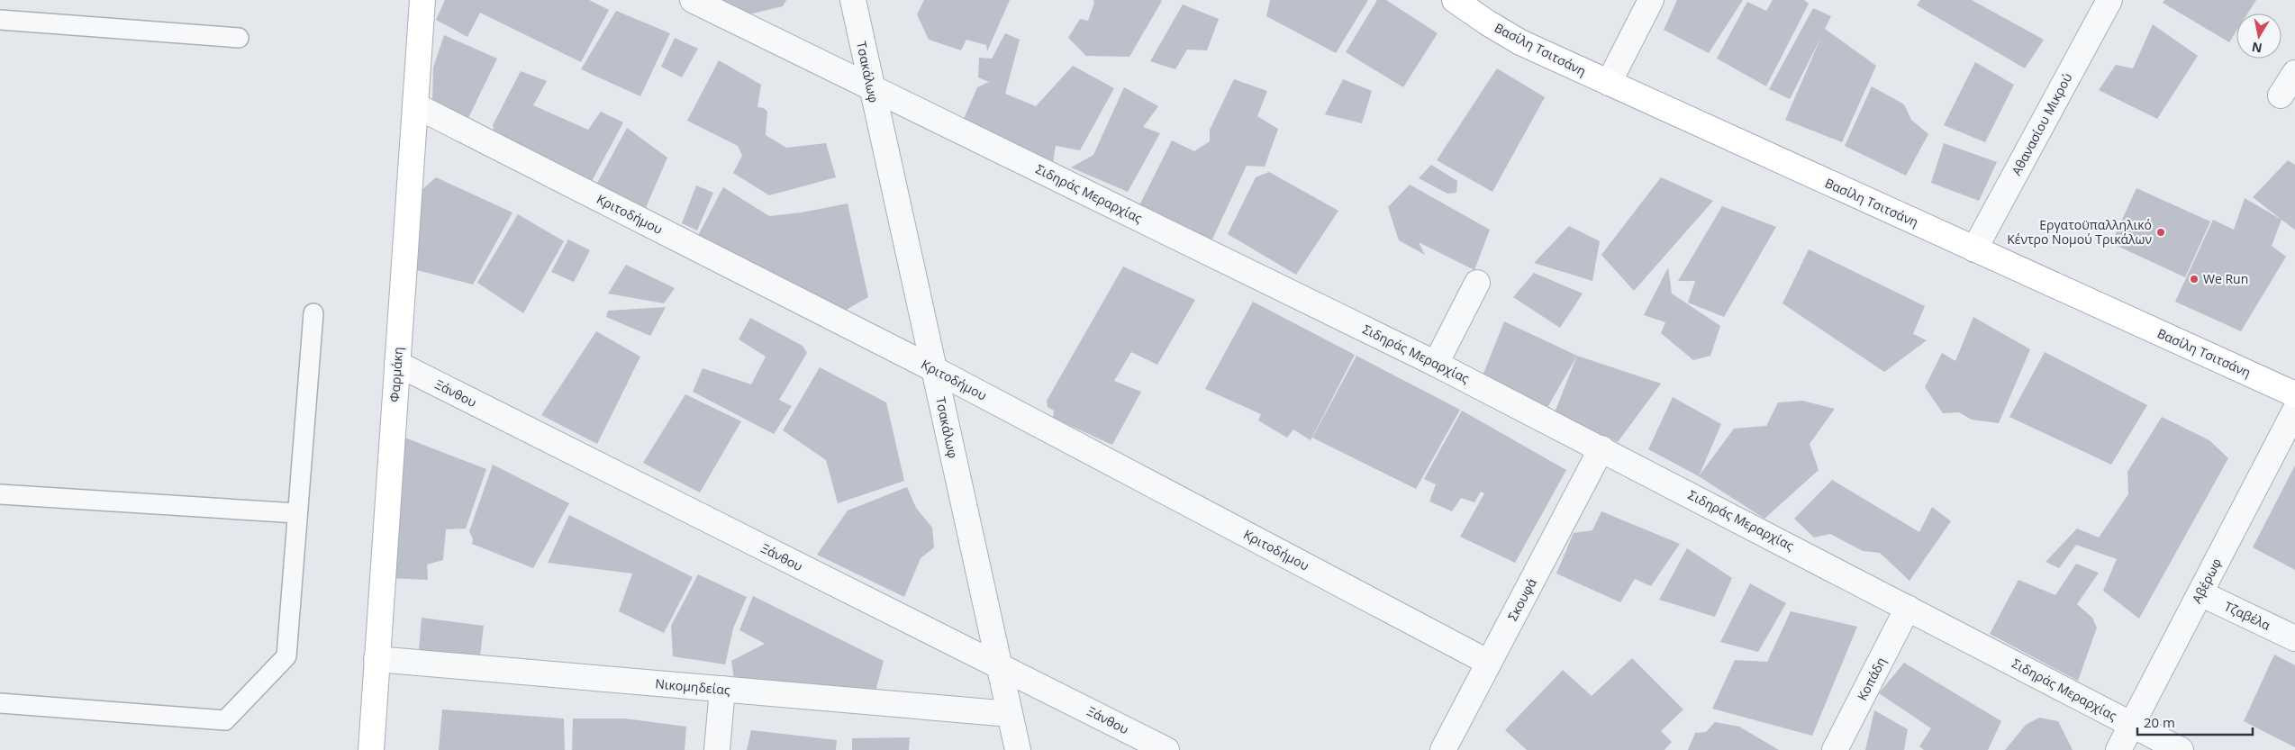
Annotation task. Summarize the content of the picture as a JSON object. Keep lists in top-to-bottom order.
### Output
{
  "streets": {
    "main road": ["Βασίλη Τσιτσάνη", "Φαρμάκη"],
    "street": [
      "Τσακάλωφ",
      "Αθανασίου Μικρού",
      "Σιδηράς Μεραρχίας",
      "Κριτοδήμου",
      "Ξάνθου",
      "Αβέρωφ",
      "Σκουφά",
      "Τζαβέλα",
      "Κοπάδη",
      "Νικομηδείας"
    ]
  },
  "crossings": [
    ["Βασίλη Τσιτσάνη", "Αθανασίου Μικρού"],
    ["Τσακάλωφ", "Σιδηράς Μεραρχίας"],
    ["Τσακάλωφ", "Κριτοδήμου"],
    ["Τσακάλωφ", "Ξάνθου"],
    ["Τσακάλωφ", "Νικομηδείας"],
    ["Σιδηράς Μεραρχίας", "Αβέρωφ"],
    ["Σιδηράς Μεραρχίας", "Σκουφά"],
    ["Σιδηράς Μεραρχίας", "Κοπάδη"],
    ["Κριτοδήμου", "Φαρμάκη"],
    ["Κριτοδήμου", "Σκουφά"],
    ["Φαρμάκη", "Ξάνθου"],
    ["Φαρμάκη", "Νικομηδείας"],
    ["Αβέρωφ", "Τζαβέλα"]
  ],
  "places": ["Εργατοϋπαλληλικό Κέντρο Νομού Τρικάλων", "We Run"],
  "scale_bar": "20 m",
  "north": "bottom"
}
